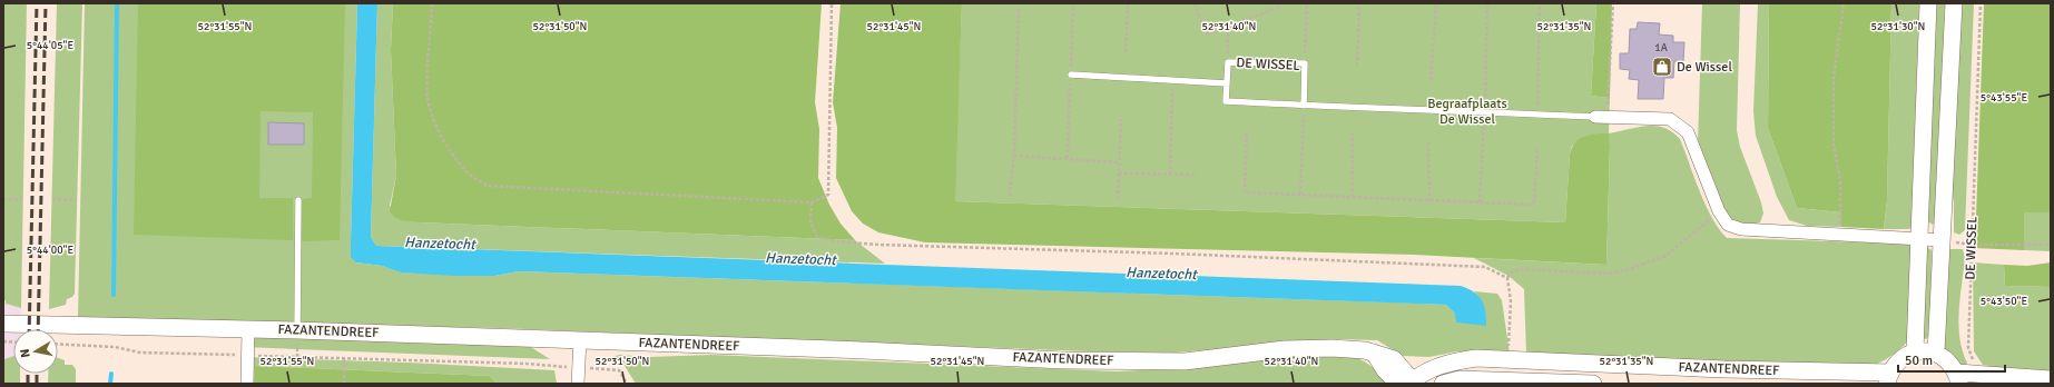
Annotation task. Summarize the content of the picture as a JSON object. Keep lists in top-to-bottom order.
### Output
{
  "streets": {
    "street": ["DE WISSEL", "FAZANTENDREEF"]
  },
  "water": ["Hanzetocht"],
  "parks": ["Begraafplaats De Wissel"],
  "places": {
    "shop": ["De Wissel"]
  },
  "house_numbers": ["1A"],
  "scale_bar": "50 m",
  "north": "left",
  "coordinates": [
    "52°31'55\"N",
    "52°31'50\"N",
    "52°31'35\"N",
    "52°31'30\"N",
    "52°31'45\"N",
    "52°31'40\"N",
    "5°44'05\"E",
    "5°43'55\"E",
    "5°44'00\"E",
    "5°43'50\"E"
  ]
}
